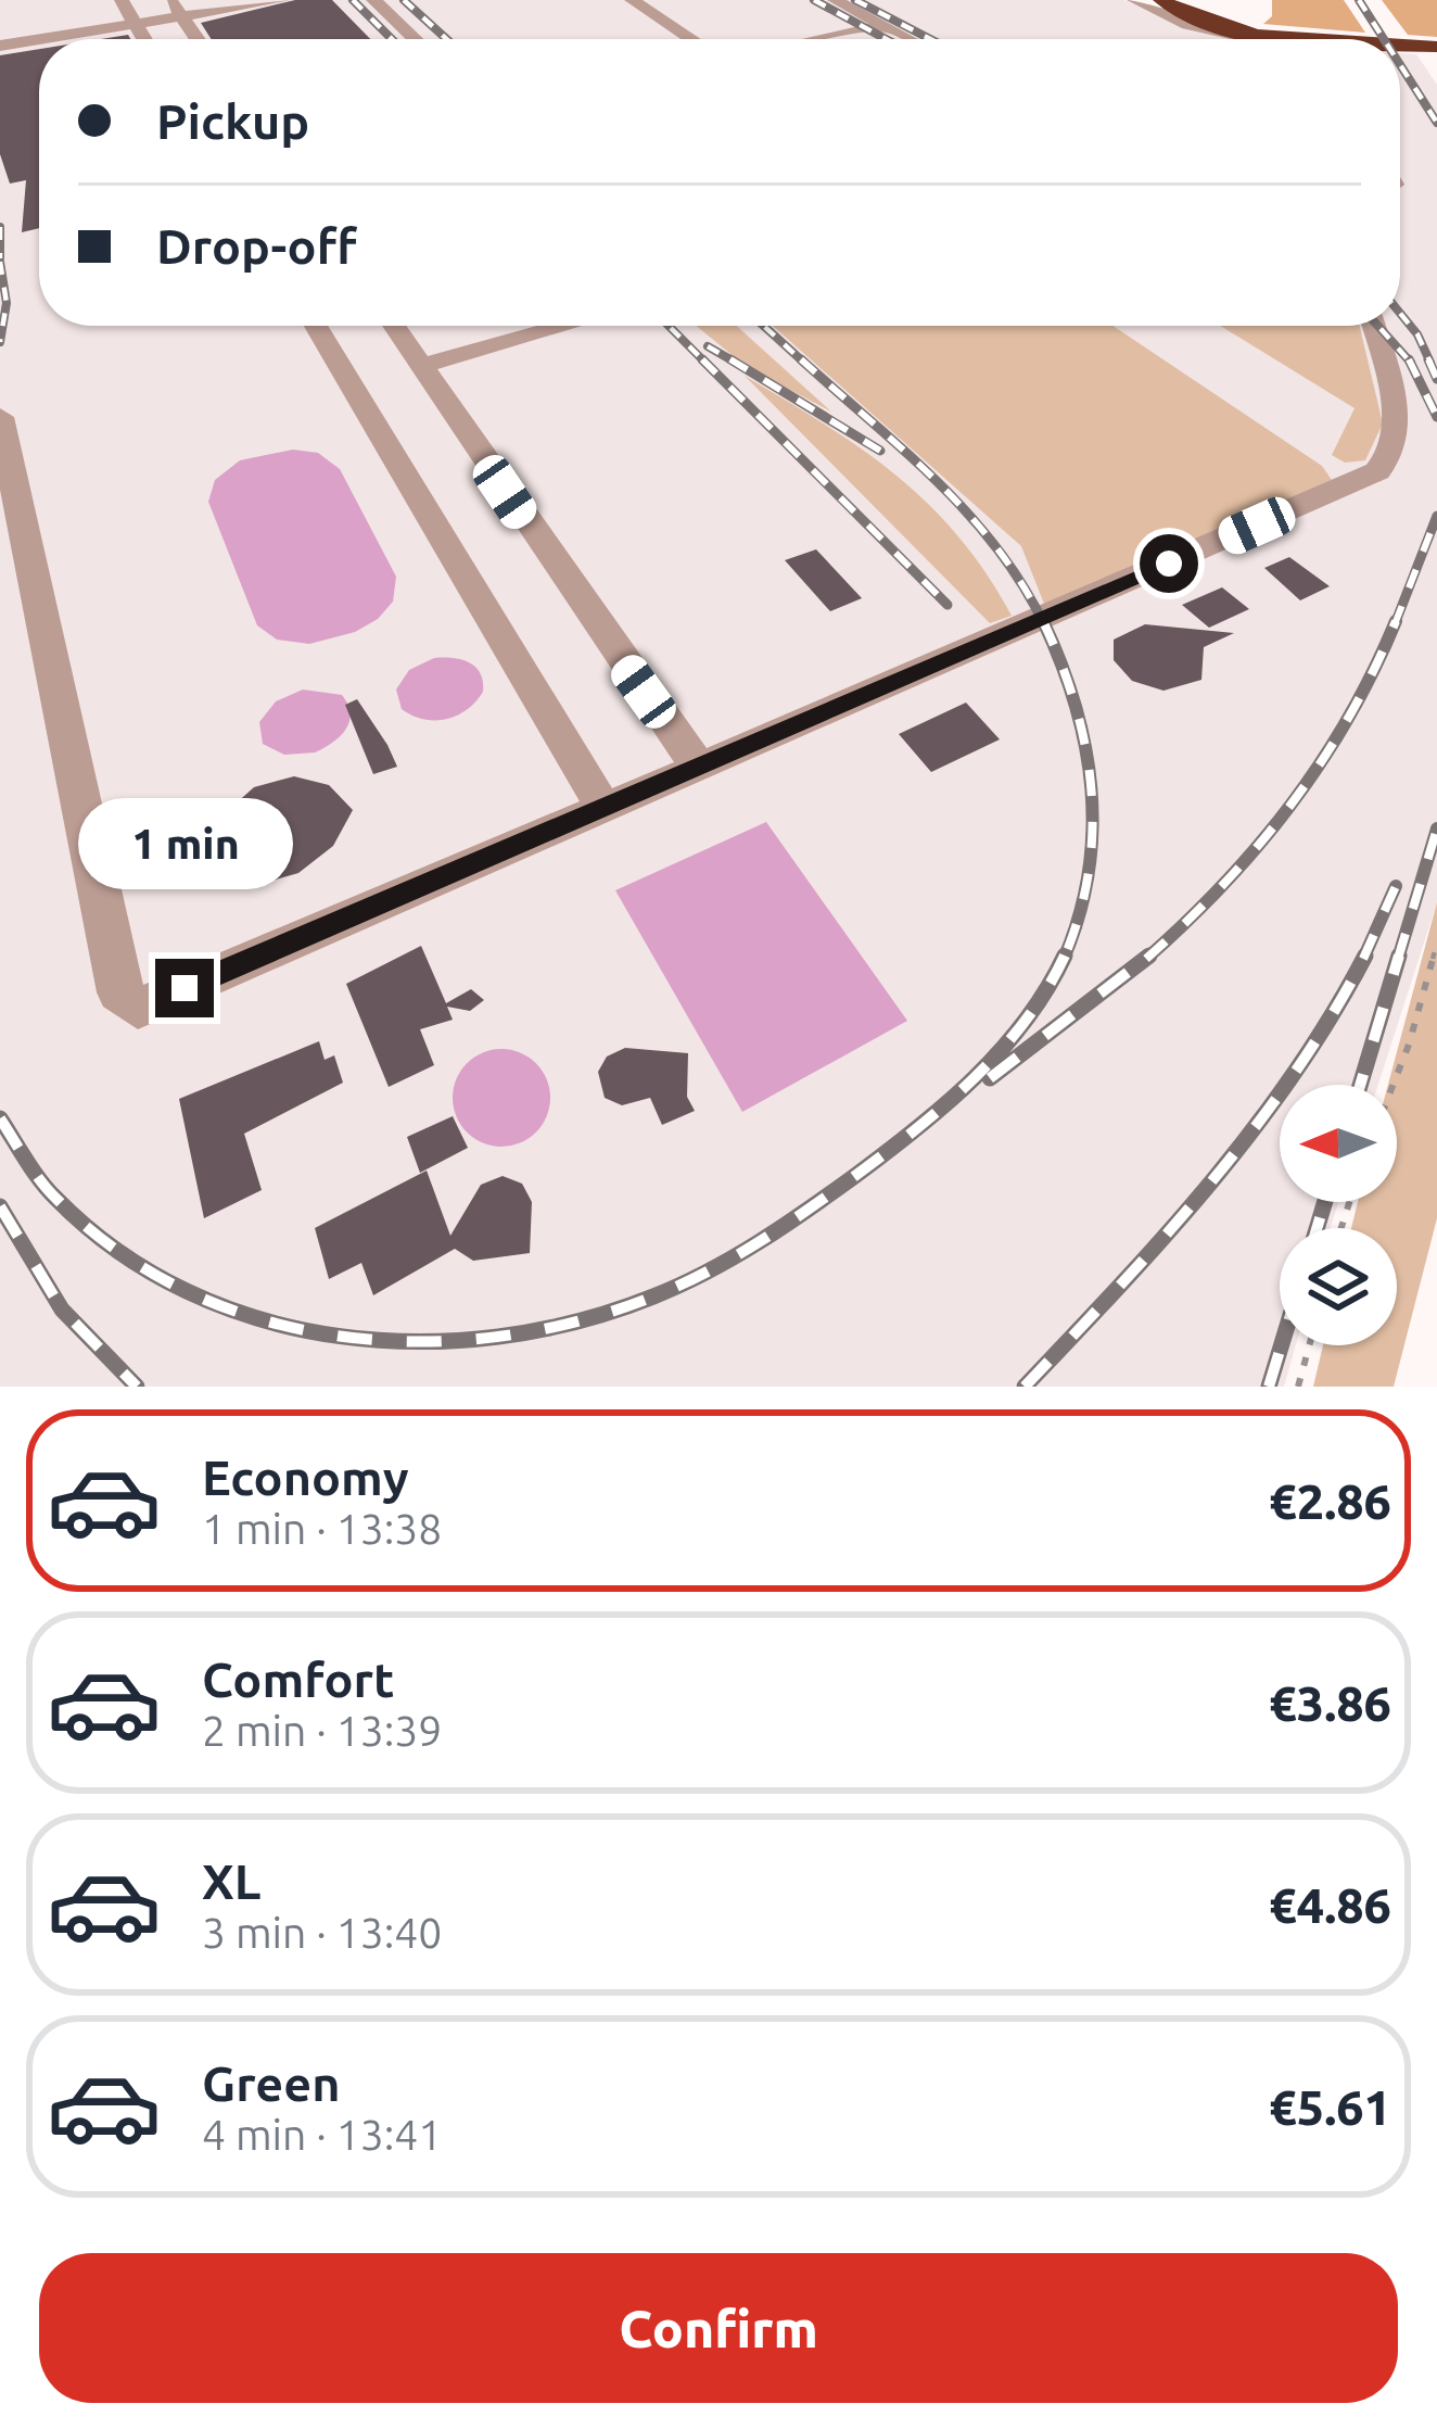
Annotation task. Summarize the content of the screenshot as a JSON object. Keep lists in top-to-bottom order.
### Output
{
  "north": "left",
  "page": {
    "banner": ["Pickup", "Drop-off"],
    "bubble": "1 min",
    "list": [
      {
        "name": "Economy",
        "note": "1 min · 13:38",
        "value": "€2.86"
      },
      {
        "name": "Comfort",
        "note": "2 min · 13:39",
        "value": "€3.86"
      },
      {
        "name": "XL",
        "note": "3 min · 13:40",
        "value": "€4.86"
      },
      {
        "name": "Green",
        "note": "4 min · 13:41",
        "value": "€5.61"
      }
    ],
    "buttons": "Confirm"
  }
}
